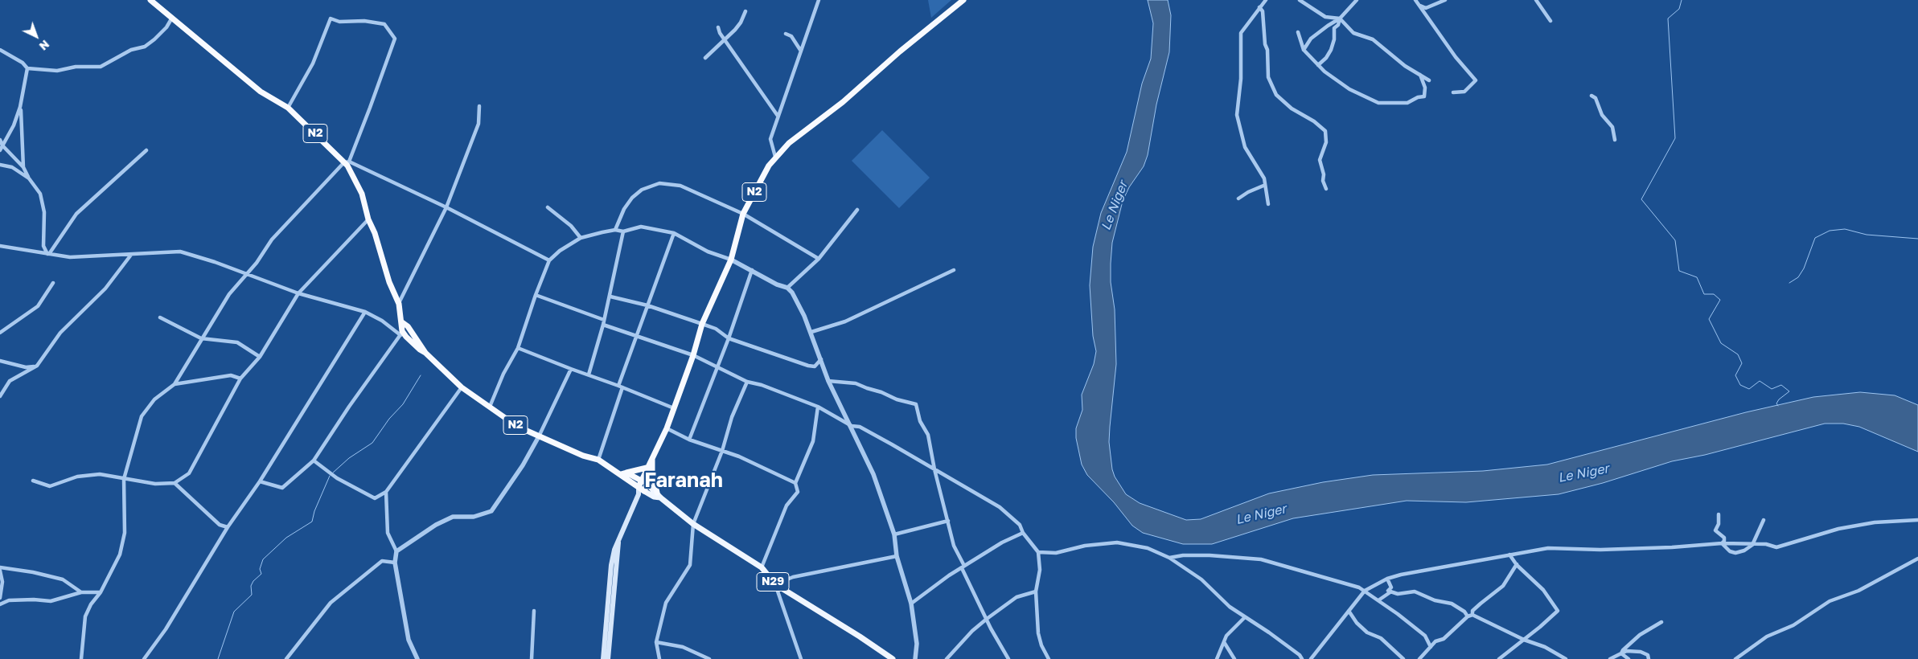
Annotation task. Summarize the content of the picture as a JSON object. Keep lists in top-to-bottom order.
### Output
{
  "streets": {
    "highway": ["N2"],
    "main road": ["N29"]
  },
  "crossings": [
    ["N2", "N29"]
  ],
  "districts": ["Faranah"],
  "water": ["Le Niger"],
  "north": "bottom right"
}
